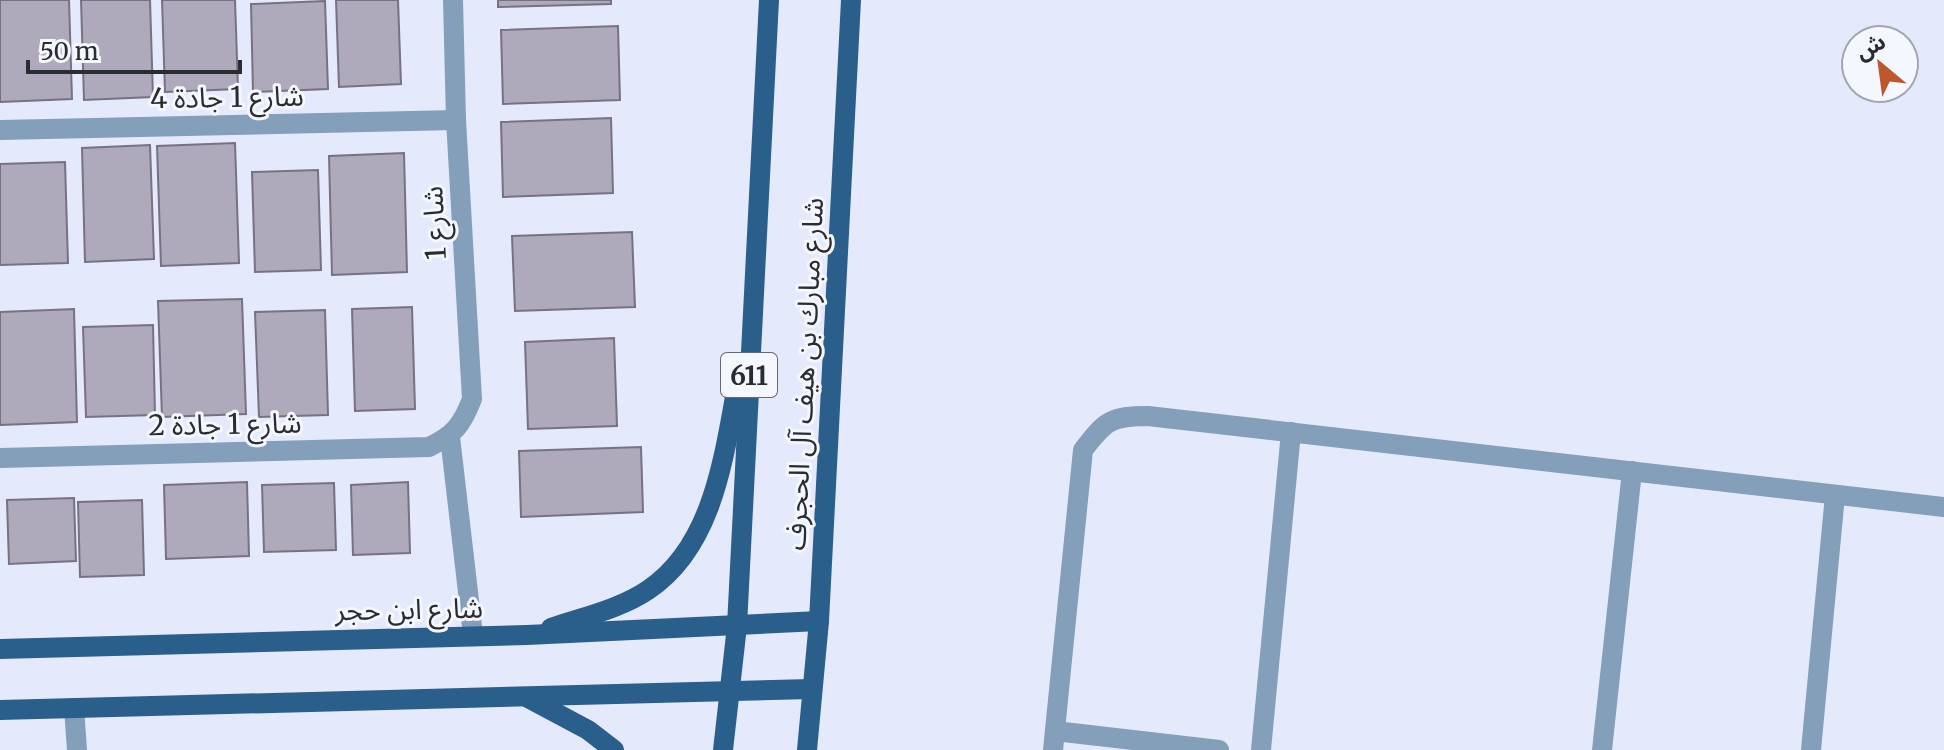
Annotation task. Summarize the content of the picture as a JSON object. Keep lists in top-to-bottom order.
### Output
{
  "streets": {
    "main road": ["شارع مبارك بن هيف آل الحجرف", "611", "شارع ابن حجر"],
    "street": ["شارع 1 جادة 4", "شارع 1", "شارع 1 جادة 2"]
  },
  "crossings": [
    ["شارع 1 جادة 4", "شارع 1"],
    ["شارع 1", "شارع 1 جادة 2"],
    ["شارع مبارك بن هيف آل الحجرف", "شارع ابن حجر"]
  ],
  "scale_bar": "50 m",
  "north": "top left"
}
